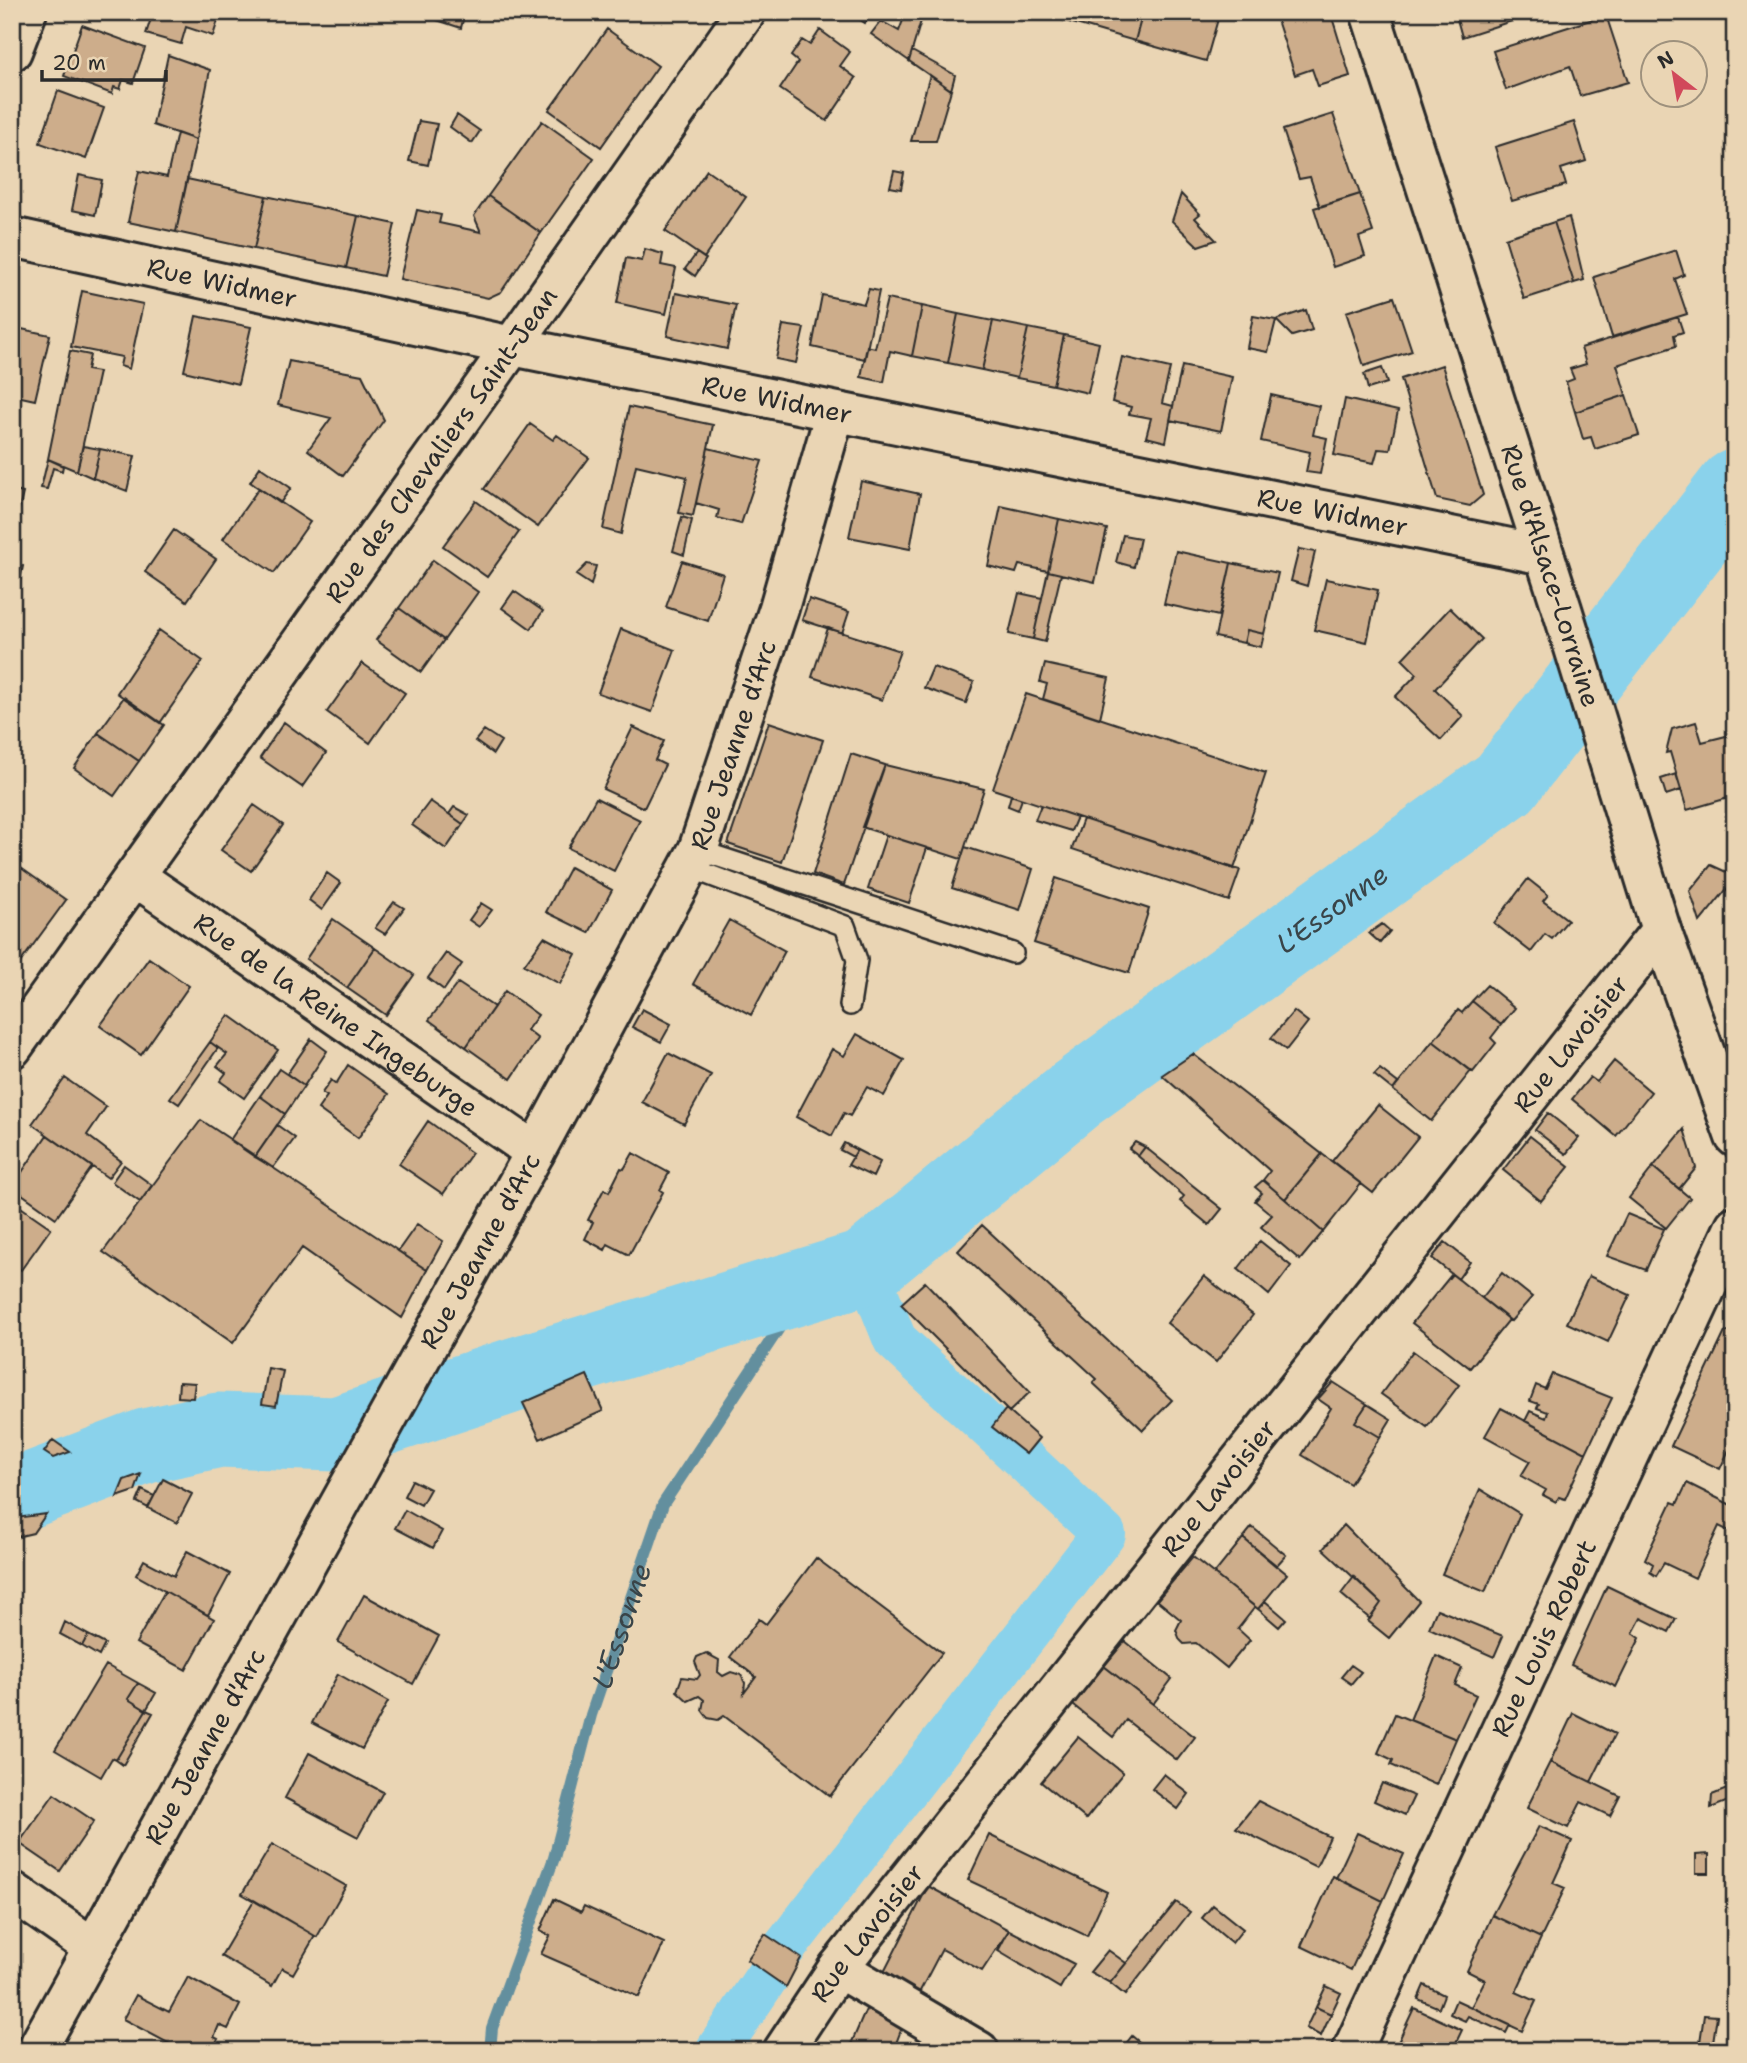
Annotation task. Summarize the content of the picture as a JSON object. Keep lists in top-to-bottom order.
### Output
{
  "streets": {
    "street": [
      "Rue Widmer",
      "Rue des Chevaliers Saint-Jean",
      "Rue d'Alsace-Lorraine",
      "Rue Jeanne d'Arc",
      "Rue de la Reine Ingeburge",
      "Rue Lavoisier",
      "Rue Louis Robert"
    ]
  },
  "crossings": [
    ["Rue Widmer", "Rue des Chevaliers Saint-Jean"],
    ["Rue Widmer", "Rue d'Alsace-Lorraine"],
    ["Rue Widmer", "Rue Jeanne d'Arc"],
    ["Rue des Chevaliers Saint-Jean", "Rue de la Reine Ingeburge"],
    ["Rue d'Alsace-Lorraine", "Rue Lavoisier"],
    ["Rue Jeanne d'Arc", "Rue de la Reine Ingeburge"]
  ],
  "water": ["L'Essonne"],
  "scale_bar": "20 m",
  "north": "top left"
}
